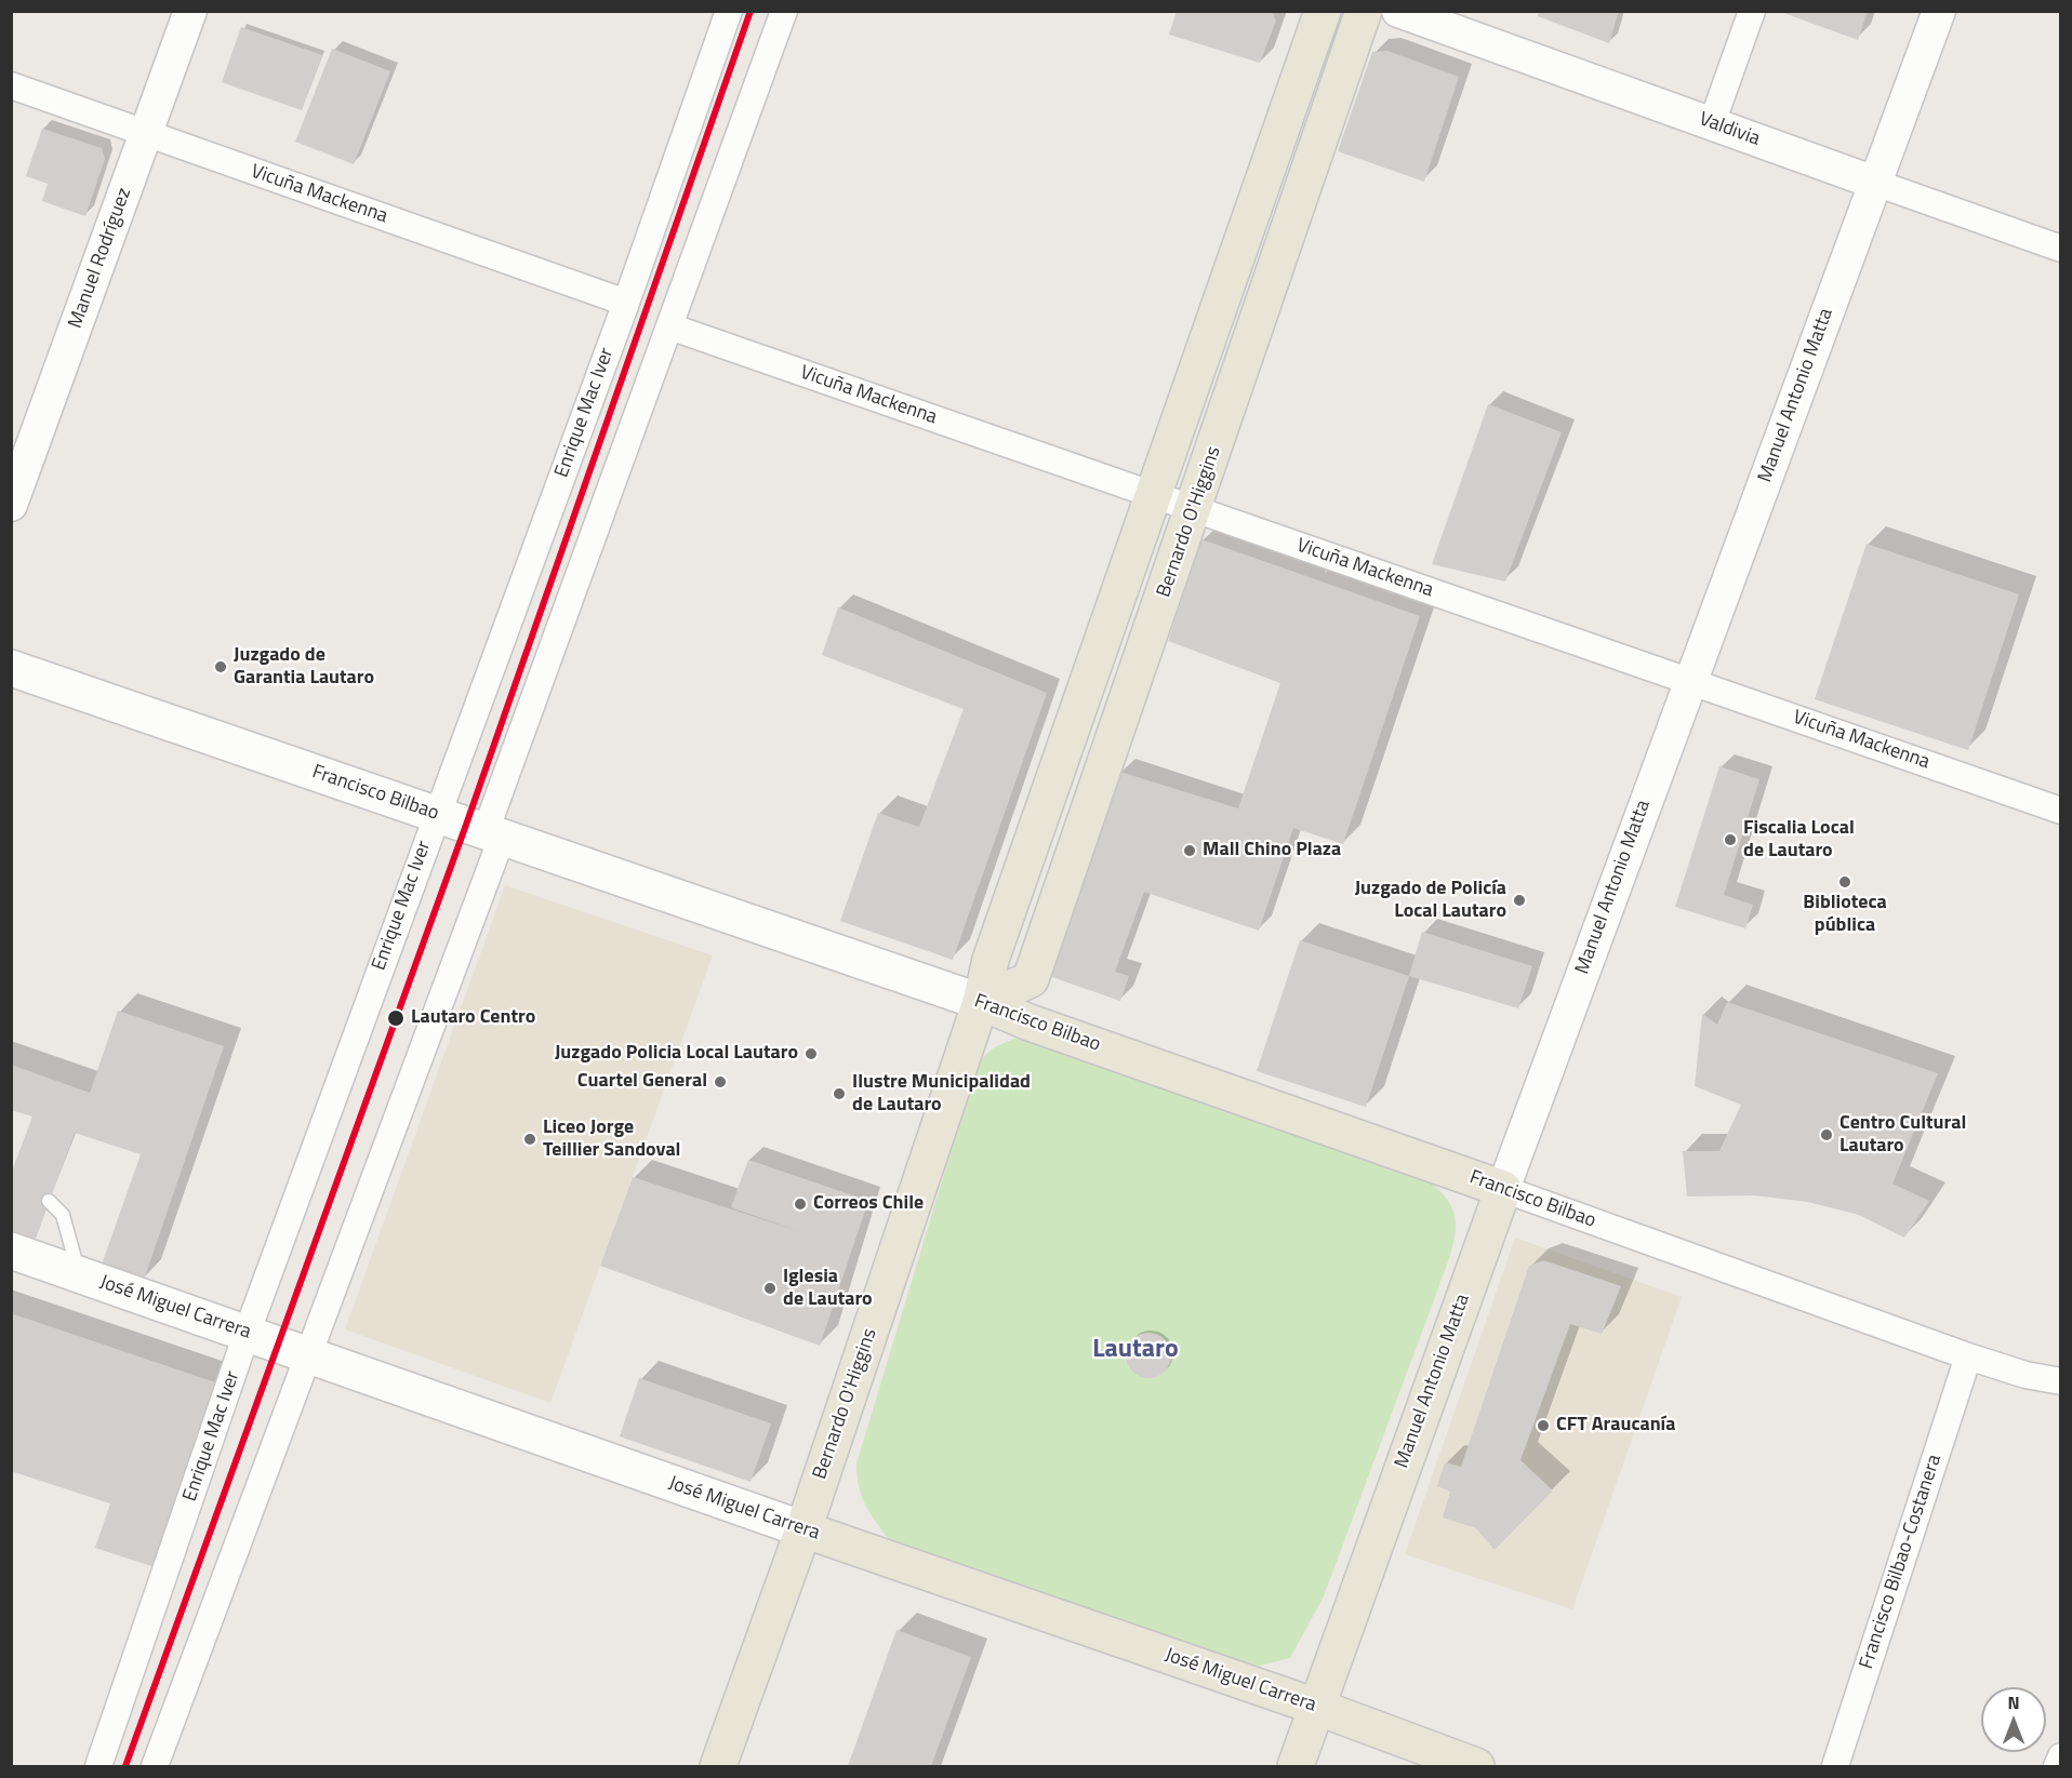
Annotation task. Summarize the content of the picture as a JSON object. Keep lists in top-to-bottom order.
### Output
{
  "streets": {
    "main road": [
      "Manuel Antonio Matta",
      "Bernardo O'Higgins",
      "Francisco Bilbao",
      "José Miguel Carrera"
    ],
    "street": [
      "Valdivia",
      "Vicuña Mackenna",
      "Manuel Rodríguez",
      "Enrique Mac Iver",
      "Francisco Bilbao-Costanera"
    ]
  },
  "crossings": [
    ["Valdivia", "Manuel Antonio Matta"],
    ["Vicuña Mackenna", "Manuel Rodríguez"],
    ["Vicuña Mackenna", "Manuel Antonio Matta"],
    ["Vicuña Mackenna", "Enrique Mac Iver"],
    ["Vicuña Mackenna", "Bernardo O'Higgins"],
    ["Manuel Antonio Matta", "Francisco Bilbao"],
    ["Manuel Antonio Matta", "José Miguel Carrera"],
    ["Enrique Mac Iver", "Francisco Bilbao"],
    ["Enrique Mac Iver", "José Miguel Carrera"],
    ["Bernardo O'Higgins", "Francisco Bilbao"],
    ["Bernardo O'Higgins", "José Miguel Carrera"],
    ["Francisco Bilbao", "Francisco Bilbao-Costanera"]
  ],
  "districts": ["Lautaro"],
  "places": [
    "Juzgado de Garantia Lautaro",
    "Fiscalia Local de Lautaro",
    "Mall Chino Plaza",
    "Biblioteca pública",
    "Juzgado de Policía Local Lautaro",
    "Lautaro Centro",
    "Juzgado Policia Local Lautaro",
    "Cuartel General",
    "Ilustre Municipalidad de Lautaro",
    "Centro Cultural Lautaro",
    "Liceo Jorge Teillier Sandoval",
    "Correos Chile",
    "Iglesia de Lautaro",
    "CFT Araucanía"
  ],
  "north": "top"
}
